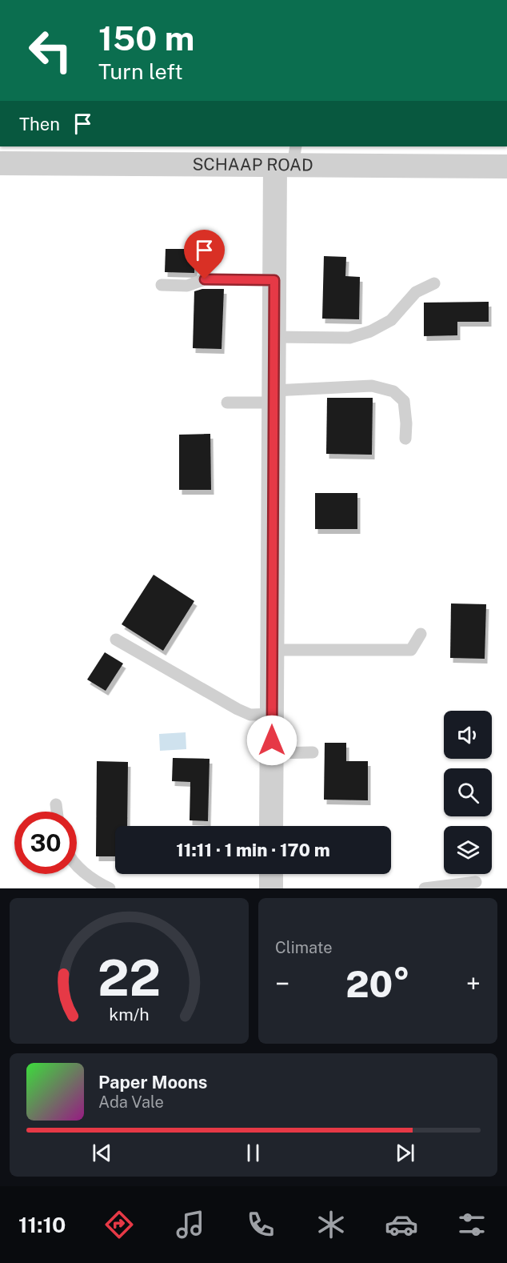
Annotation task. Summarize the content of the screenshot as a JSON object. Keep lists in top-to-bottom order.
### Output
{
  "streets": {
    "street": ["SCHAAP ROAD"]
  },
  "page": {
    "turn": ["150 m", "Turn left"],
    "then": "Then",
    "limit": "30",
    "trip": "11:11 · 1 min · 170 m",
    "tile": "Climate",
    "heat": ["−", "20°", "+"],
    "song": ["Paper Moons", "Ada Vale"],
    "tabs": "11:10",
    "gauge": ["22", "km/h"]
  }
}
